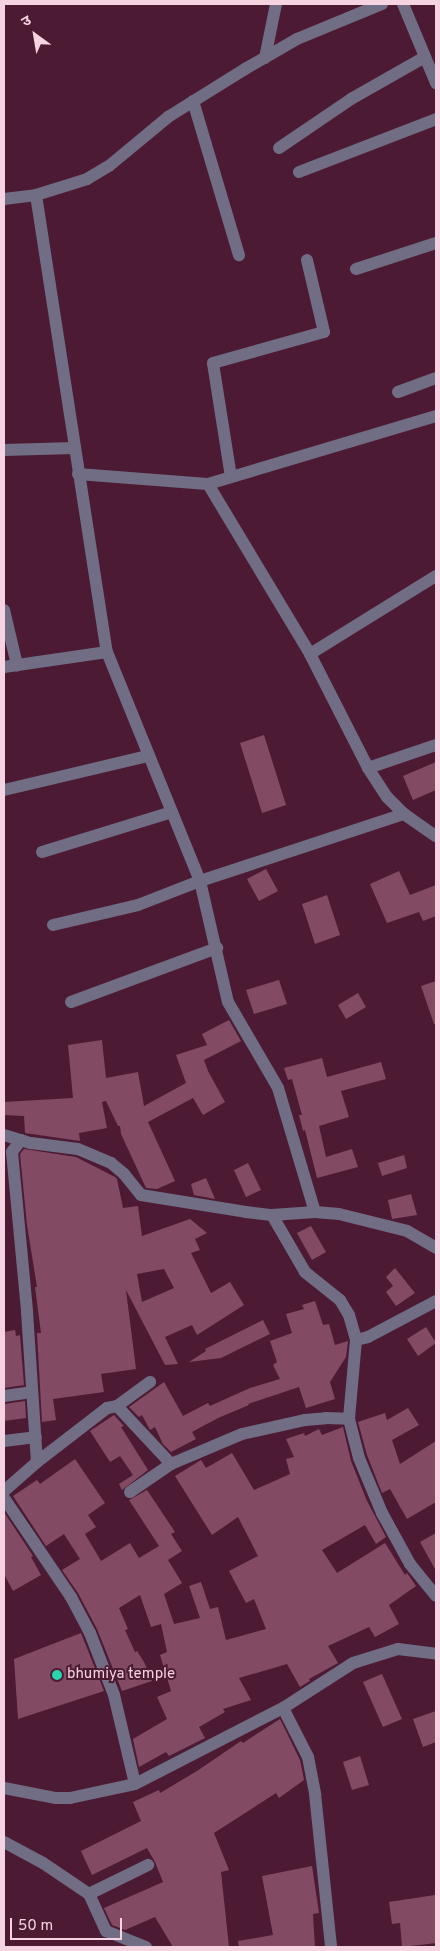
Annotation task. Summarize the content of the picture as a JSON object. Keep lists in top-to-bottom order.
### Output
{
  "places": ["bhumiya temple"],
  "scale_bar": "50 m",
  "north": "top left"
}
